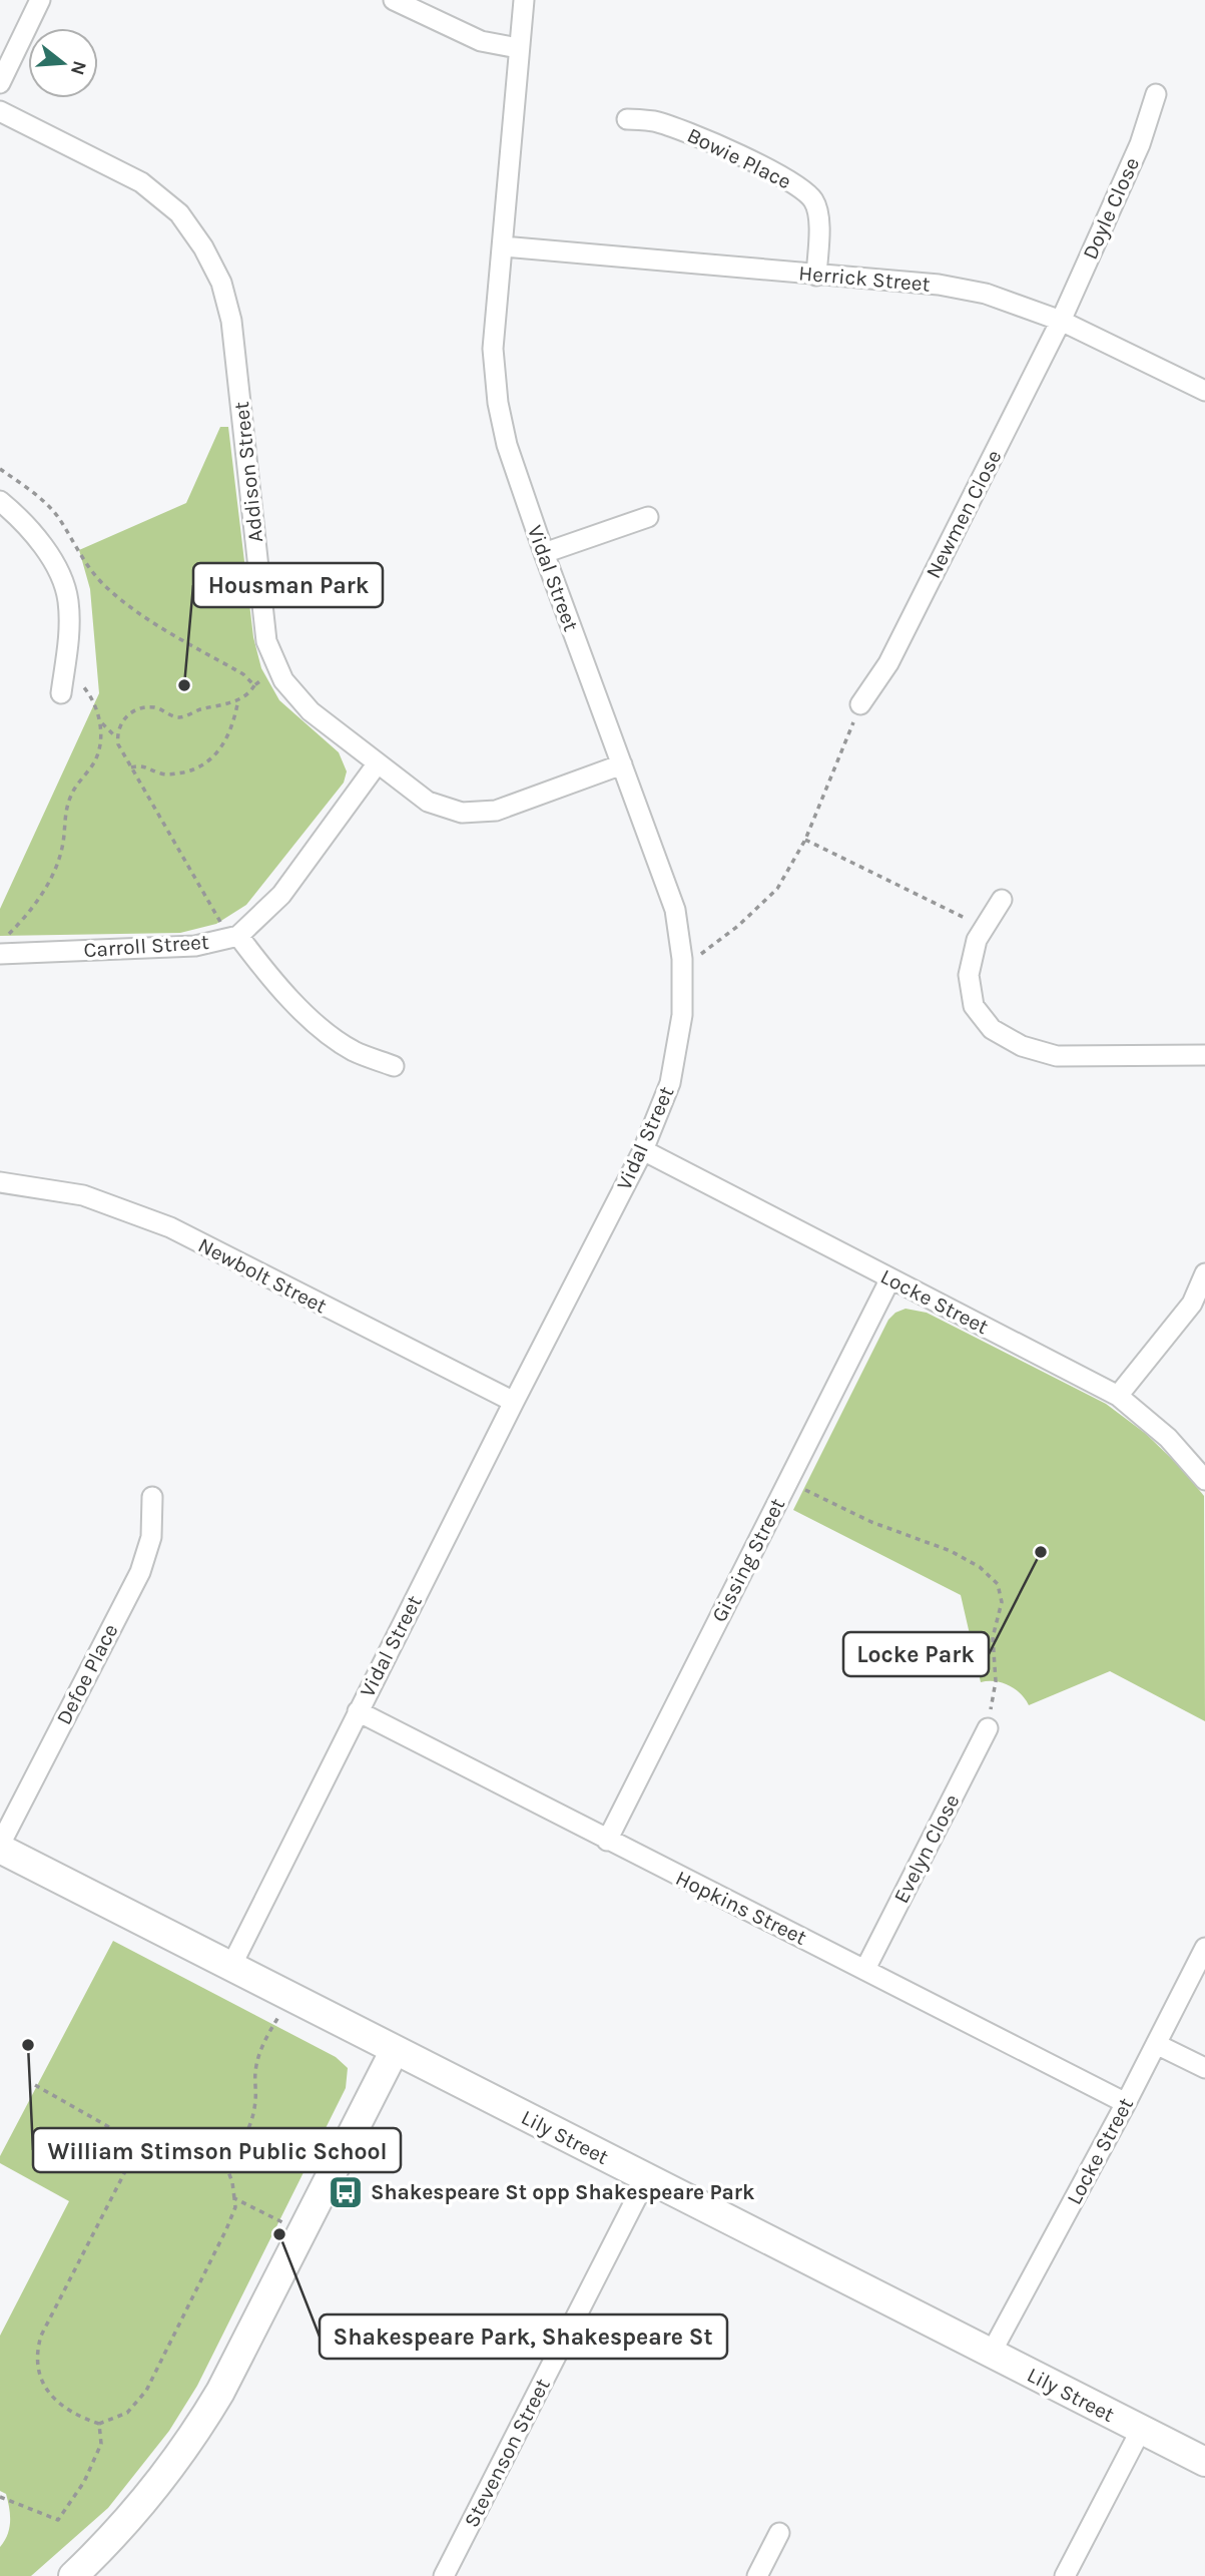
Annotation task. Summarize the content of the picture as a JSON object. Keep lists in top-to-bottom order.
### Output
{
  "streets": {
    "street": [
      "Bowie Place",
      "Doyle Close",
      "Herrick Street",
      "Addison Street",
      "Newmen Close",
      "Vidal Street",
      "Carroll Street",
      "Newbolt Street",
      "Locke Street",
      "Gissing Street",
      "Defoe Place",
      "Evelyn Close",
      "Hopkins Street",
      "Lily Street",
      "Stevenson Street"
    ]
  },
  "crossings": [
    ["Bowie Place", "Herrick Street"],
    ["Doyle Close", "Herrick Street"],
    ["Doyle Close", "Newmen Close"],
    ["Herrick Street", "Newmen Close"],
    ["Herrick Street", "Vidal Street"],
    ["Addison Street", "Vidal Street"],
    ["Addison Street", "Carroll Street"],
    ["Vidal Street", "Newbolt Street"],
    ["Vidal Street", "Locke Street"],
    ["Vidal Street", "Hopkins Street"],
    ["Vidal Street", "Lily Street"],
    ["Locke Street", "Gissing Street"],
    ["Locke Street", "Hopkins Street"],
    ["Locke Street", "Lily Street"],
    ["Gissing Street", "Hopkins Street"],
    ["Defoe Place", "Lily Street"],
    ["Evelyn Close", "Hopkins Street"],
    ["Lily Street", "Stevenson Street"]
  ],
  "places": {
    "other": [
      "Housman Park",
      "Locke Park",
      "William Stimson Public School",
      "Shakespeare Park, Shakespeare St"
    ],
    "bus stop": ["Shakespeare St opp Shakespeare Park"]
  },
  "north": "right"
}
